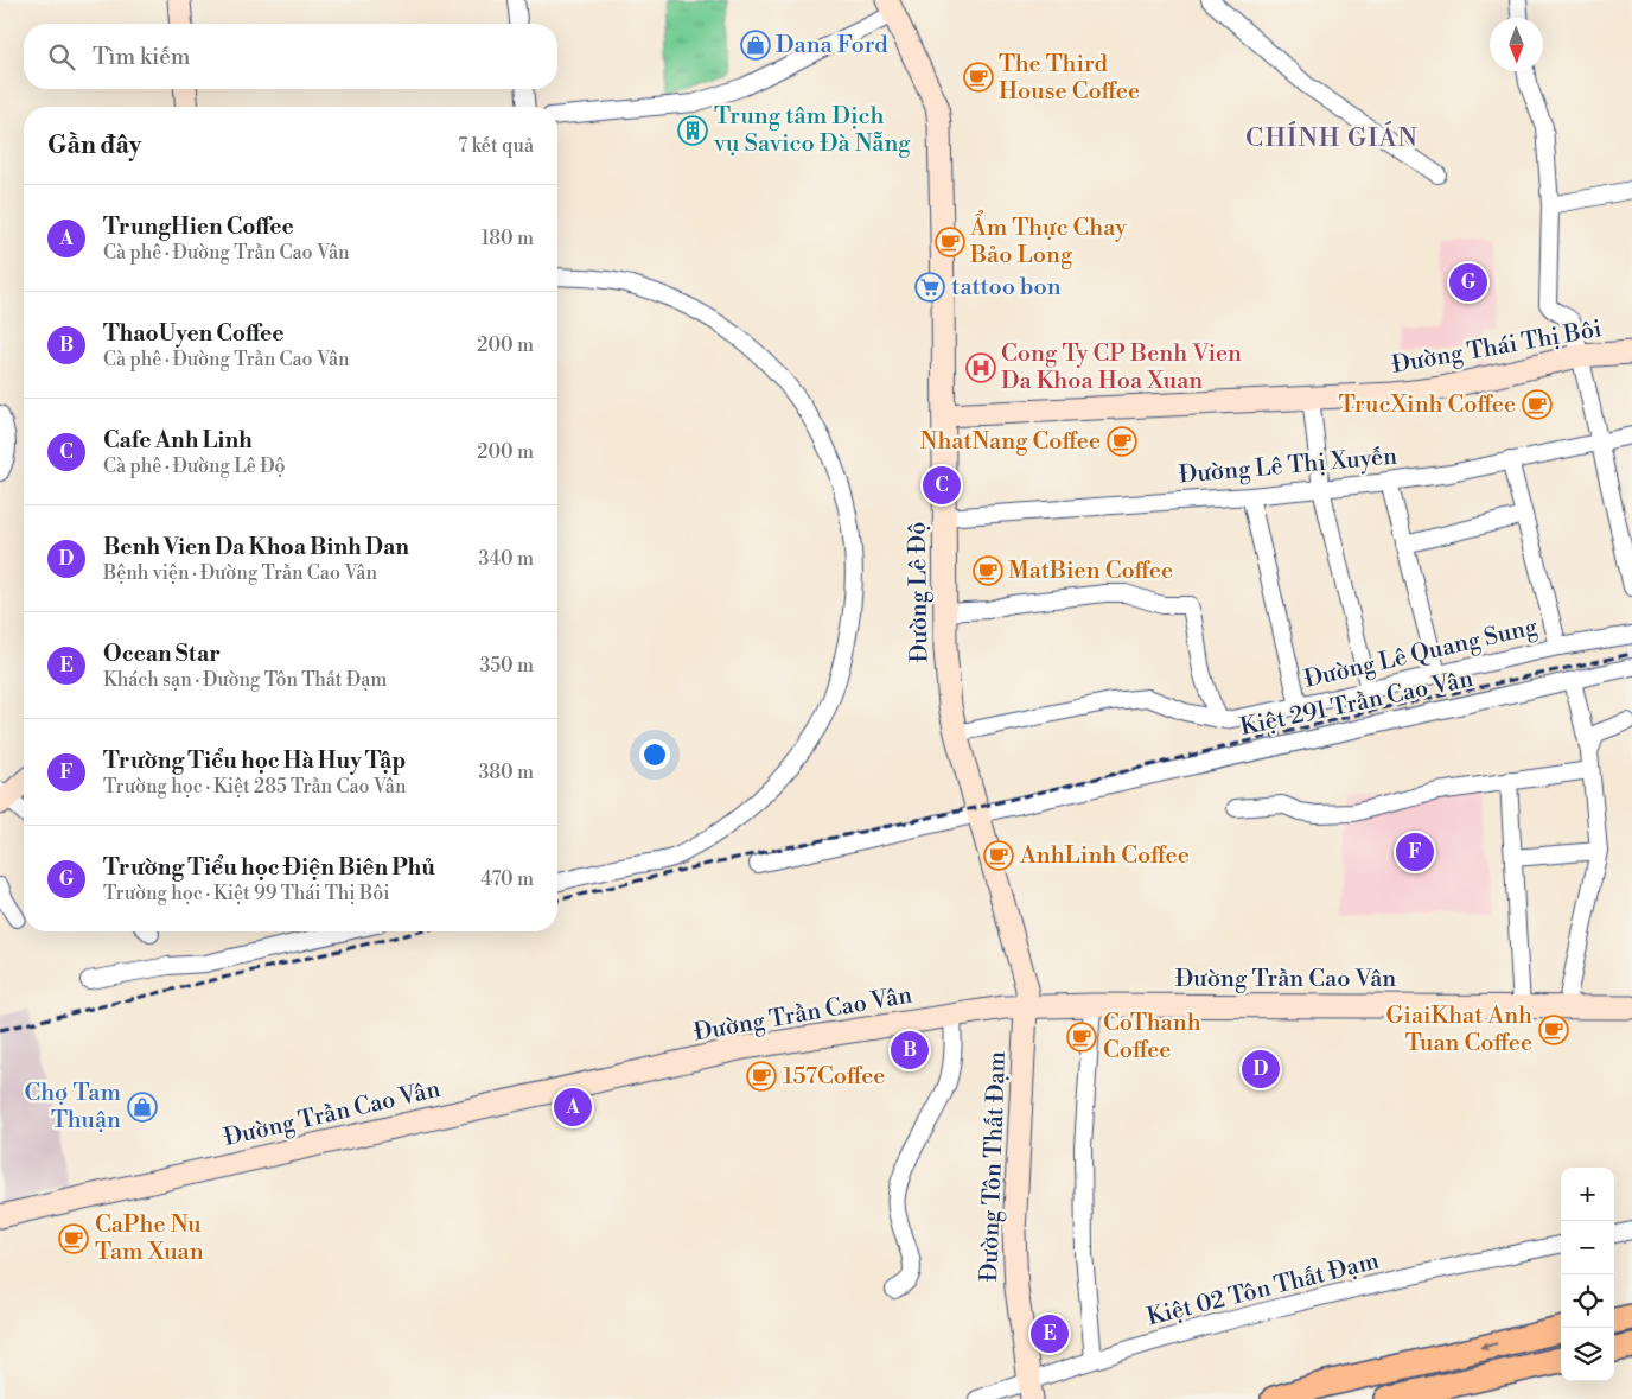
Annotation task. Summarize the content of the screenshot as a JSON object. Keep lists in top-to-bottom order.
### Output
{
  "streets": {
    "street": [
      "Đường Thái Thị Bôi",
      "Đường Lê Thị Xuyến",
      "Đường Lê Độ",
      "Đường Lê Quang Sung",
      "Kiệt 291 Trần Cao Vân",
      "Đường Trần Cao Vân",
      "Đường Tôn Thất Đạm",
      "Kiệt 02 Tôn Thất Đạm"
    ]
  },
  "crossings": [
    ["Đường Thái Thị Bôi", "Đường Lê Độ"],
    ["Đường Lê Thị Xuyến", "Đường Lê Độ"],
    ["Đường Lê Độ", "Đường Lê Quang Sung"],
    ["Đường Lê Độ", "Kiệt 291 Trần Cao Vân"],
    ["Đường Lê Độ", "Đường Trần Cao Vân"],
    ["Đường Lê Độ", "Đường Tôn Thất Đạm"],
    ["Đường Trần Cao Vân", "Đường Tôn Thất Đạm"],
    ["Đường Tôn Thất Đạm", "Kiệt 02 Tôn Thất Đạm"]
  ],
  "districts": ["CHÍNH GIÁN"],
  "places": {
    "shop": ["Dana Ford", "Chợ Tam Thuận"],
    "cafe": [
      "The Third House Coffee",
      "Ẩm Thực Chay Bảo Long",
      "TrucXinh Coffee",
      "NhatNang Coffee",
      "MatBien Coffee",
      "AnhLinh Coffee",
      "GiaiKhat Anh Tuan Coffee",
      "CoThanh Coffee",
      "157Coffee",
      "CaPhe Nu Tam Xuan"
    ],
    "building": ["Trung tâm Dịch vụ Savico Đà Nẵng"],
    "supermarket": ["tattoo bon"],
    "hospital": ["Cong Ty CP Benh Vien Da Khoa Hoa Xuan"]
  },
  "north": "bottom",
  "page": {
    "search": "Tìm kiếm",
    "heading": ["Gần đây", "7 kết quả"],
    "list": [
      {
        "mark": "A",
        "name": "TrungHien Coffee",
        "note": "Cà phê · Đường Trần Cao Vân",
        "value": "180 m"
      },
      {
        "mark": "B",
        "name": "ThaoUyen Coffee",
        "note": "Cà phê · Đường Trần Cao Vân",
        "value": "200 m"
      },
      {
        "mark": "C",
        "name": "Cafe Anh Linh",
        "note": "Cà phê · Đường Lê Độ",
        "value": "200 m"
      },
      {
        "mark": "D",
        "name": "Benh Vien Da Khoa Binh Dan",
        "note": "Bệnh viện · Đường Trần Cao Vân",
        "value": "340 m"
      },
      {
        "mark": "E",
        "name": "Ocean Star",
        "note": "Khách sạn · Đường Tôn Thất Đạm",
        "value": "350 m"
      },
      {
        "mark": "F",
        "name": "Trường Tiểu học Hà Huy Tập",
        "note": "Trường học · Kiệt 285 Trần Cao Vân",
        "value": "380 m"
      },
      {
        "mark": "G",
        "name": "Trường Tiểu học Điện Biên Phủ",
        "note": "Trường học · Kiệt 99 Thái Thị Bôi",
        "value": "470 m"
      }
    ],
    "pins": [
      "G",
      "C",
      "F",
      "B",
      "D",
      "A",
      "E"
    ],
    "map_buttons": ["+", "−"]
  }
}
